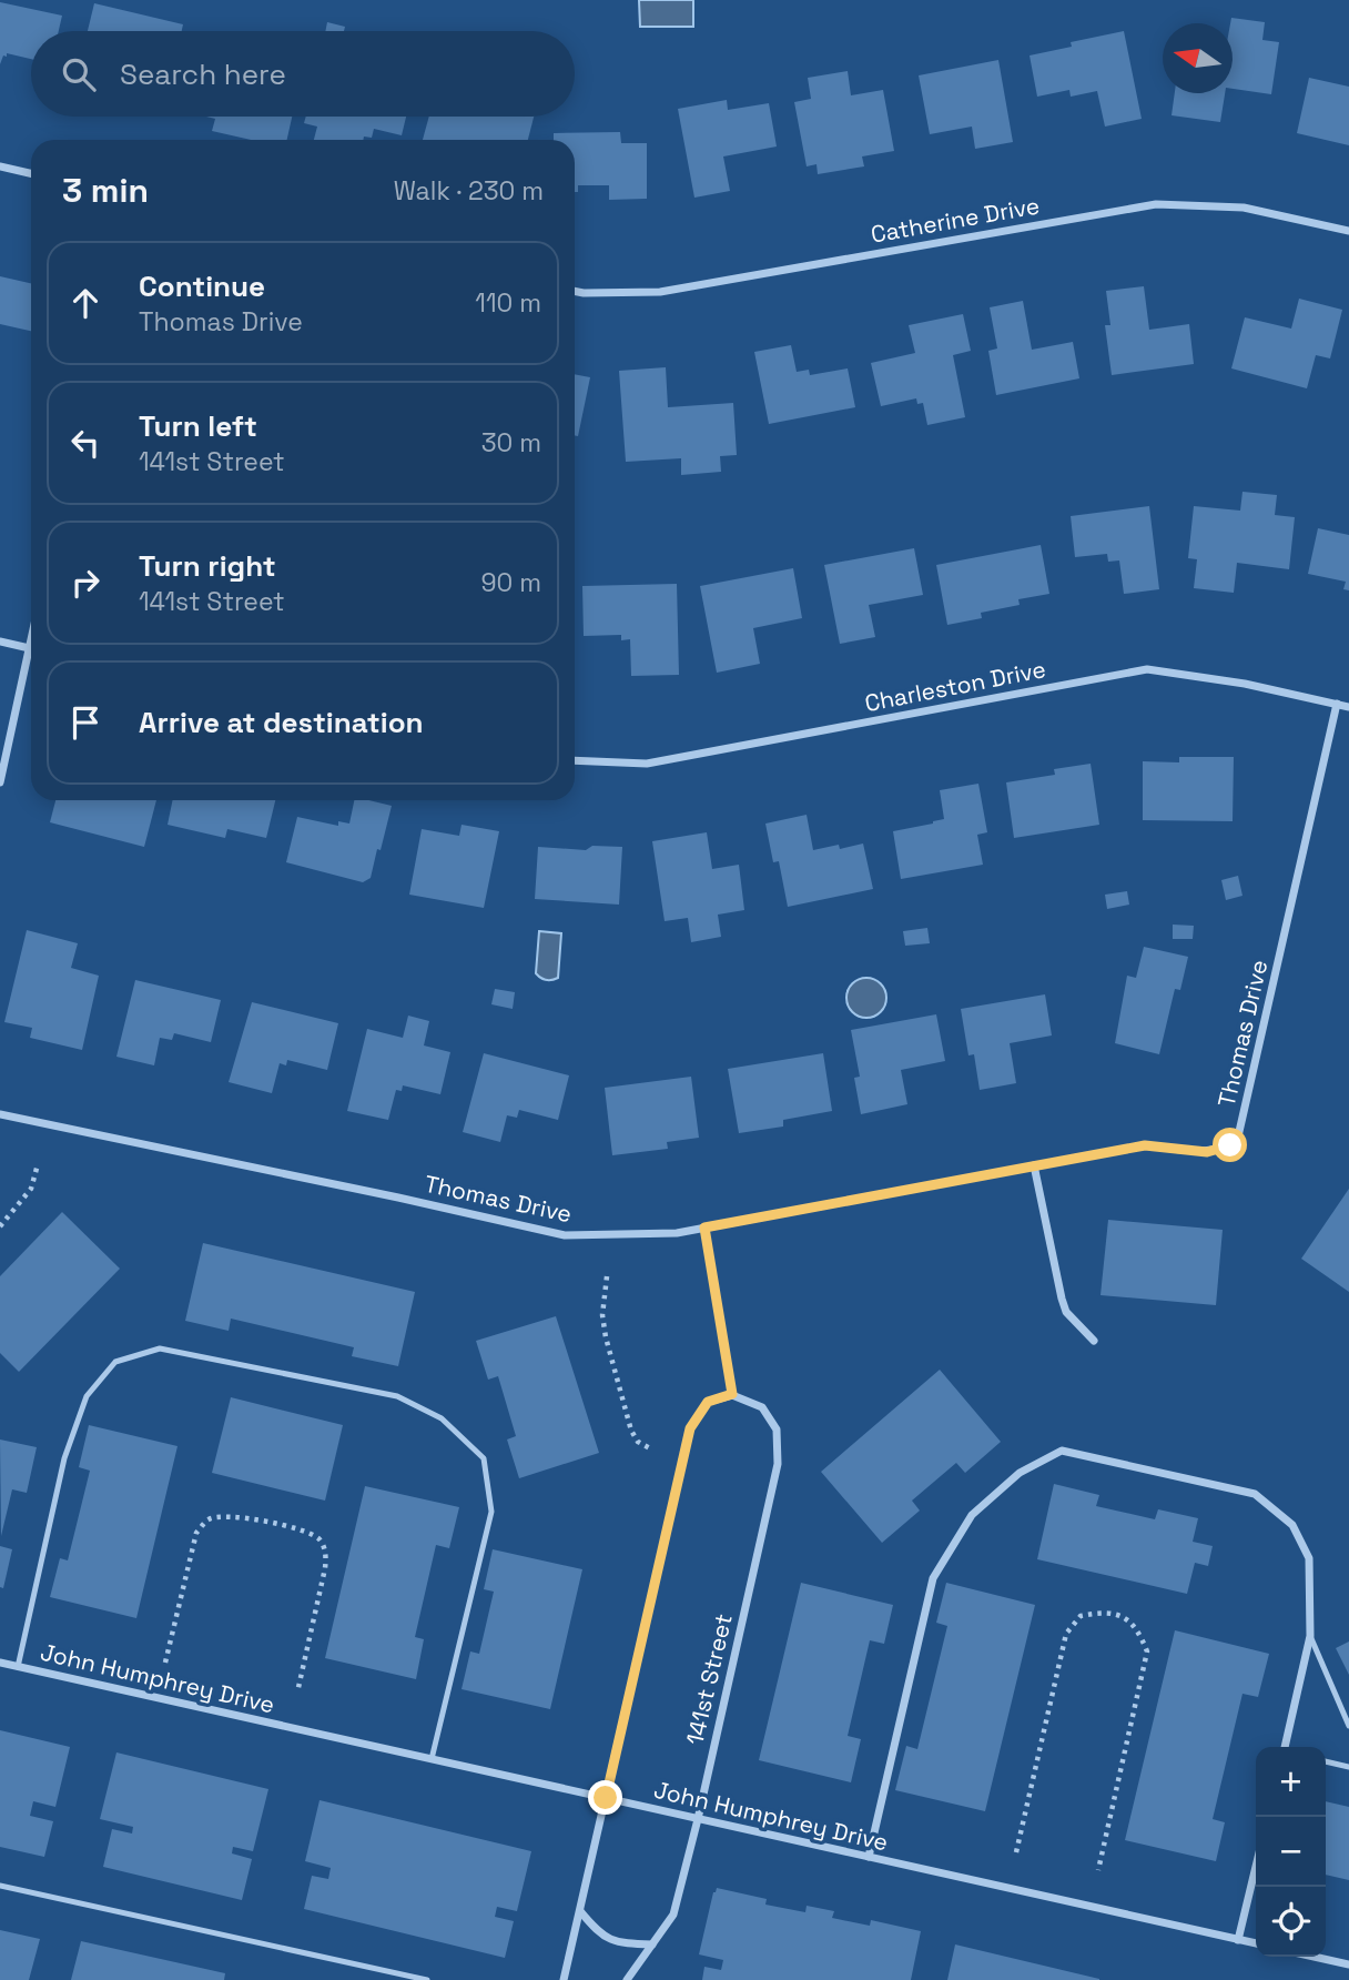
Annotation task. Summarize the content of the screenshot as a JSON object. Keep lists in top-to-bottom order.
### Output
{
  "streets": {
    "street": [
      "Catherine Drive",
      "Charleston Drive",
      "Thomas Drive",
      "John Humphrey Drive",
      "141st Street"
    ]
  },
  "crossings": [
    ["Charleston Drive", "Thomas Drive"],
    ["John Humphrey Drive", "141st Street"]
  ],
  "north": "left",
  "page": {
    "search": "Search here",
    "heading": ["3 min", "Walk · 230 m"],
    "list": [
      ["Continue", "Thomas Drive", "110 m"],
      ["Turn left", "141st Street", "30 m"],
      ["Turn right", "141st Street", "90 m"],
      "Arrive at destination"
    ],
    "map_buttons": ["+", "−"]
  }
}
